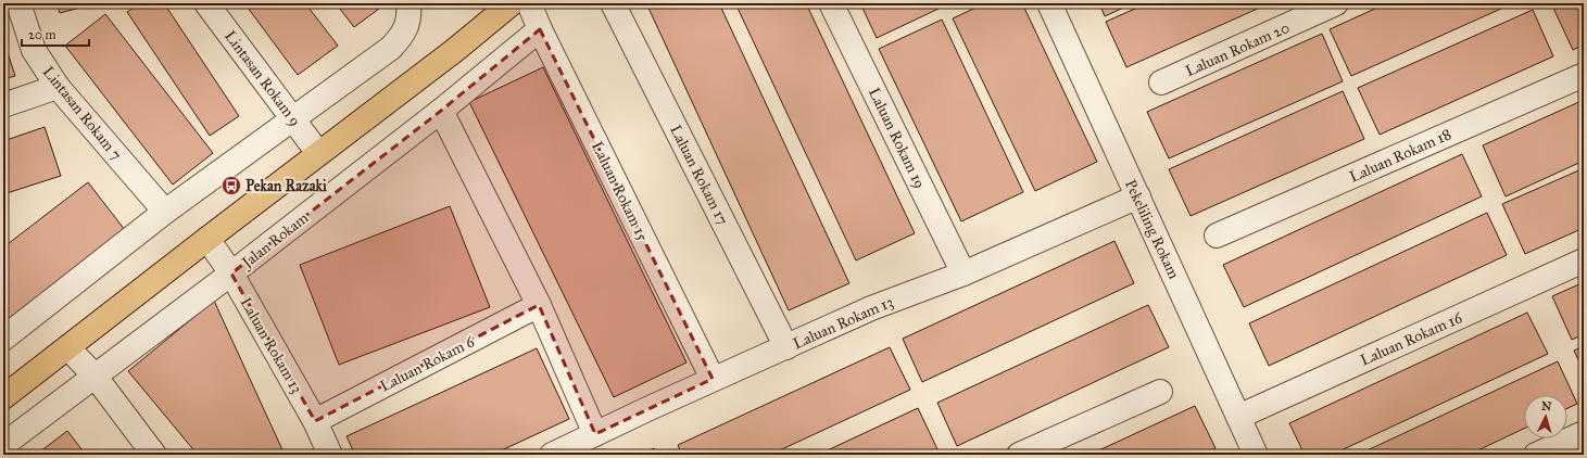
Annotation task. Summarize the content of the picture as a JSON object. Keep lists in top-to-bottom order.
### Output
{
  "streets": {
    "street": [
      "Laluan Rokam 20",
      "Lintasan Rokam 9",
      "Lintasan Rokam 7",
      "Laluan Rokam 19",
      "Laluan Rokam 18",
      "Laluan Rokam 17",
      "Laluan Rokam 15",
      "Pekeliling Rokam",
      "Jalan Rokam",
      "Laluan Rokam 13",
      "Laluan Rokam 16",
      "Laluan Rokam 6"
    ]
  },
  "crossings": [
    ["Laluan Rokam 19", "Laluan Rokam 13"],
    ["Laluan Rokam 17", "Laluan Rokam 13"],
    ["Laluan Rokam 15", "Jalan Rokam"],
    ["Laluan Rokam 15", "Laluan Rokam 13"],
    ["Pekeliling Rokam", "Laluan Rokam 13"],
    ["Pekeliling Rokam", "Laluan Rokam 16"],
    ["Jalan Rokam", "Laluan Rokam 13"],
    ["Laluan Rokam 13", "Laluan Rokam 6"]
  ],
  "places": {
    "bus stop": ["Pekan Razaki"]
  },
  "scale_bar": "20 m",
  "north": "top"
}
